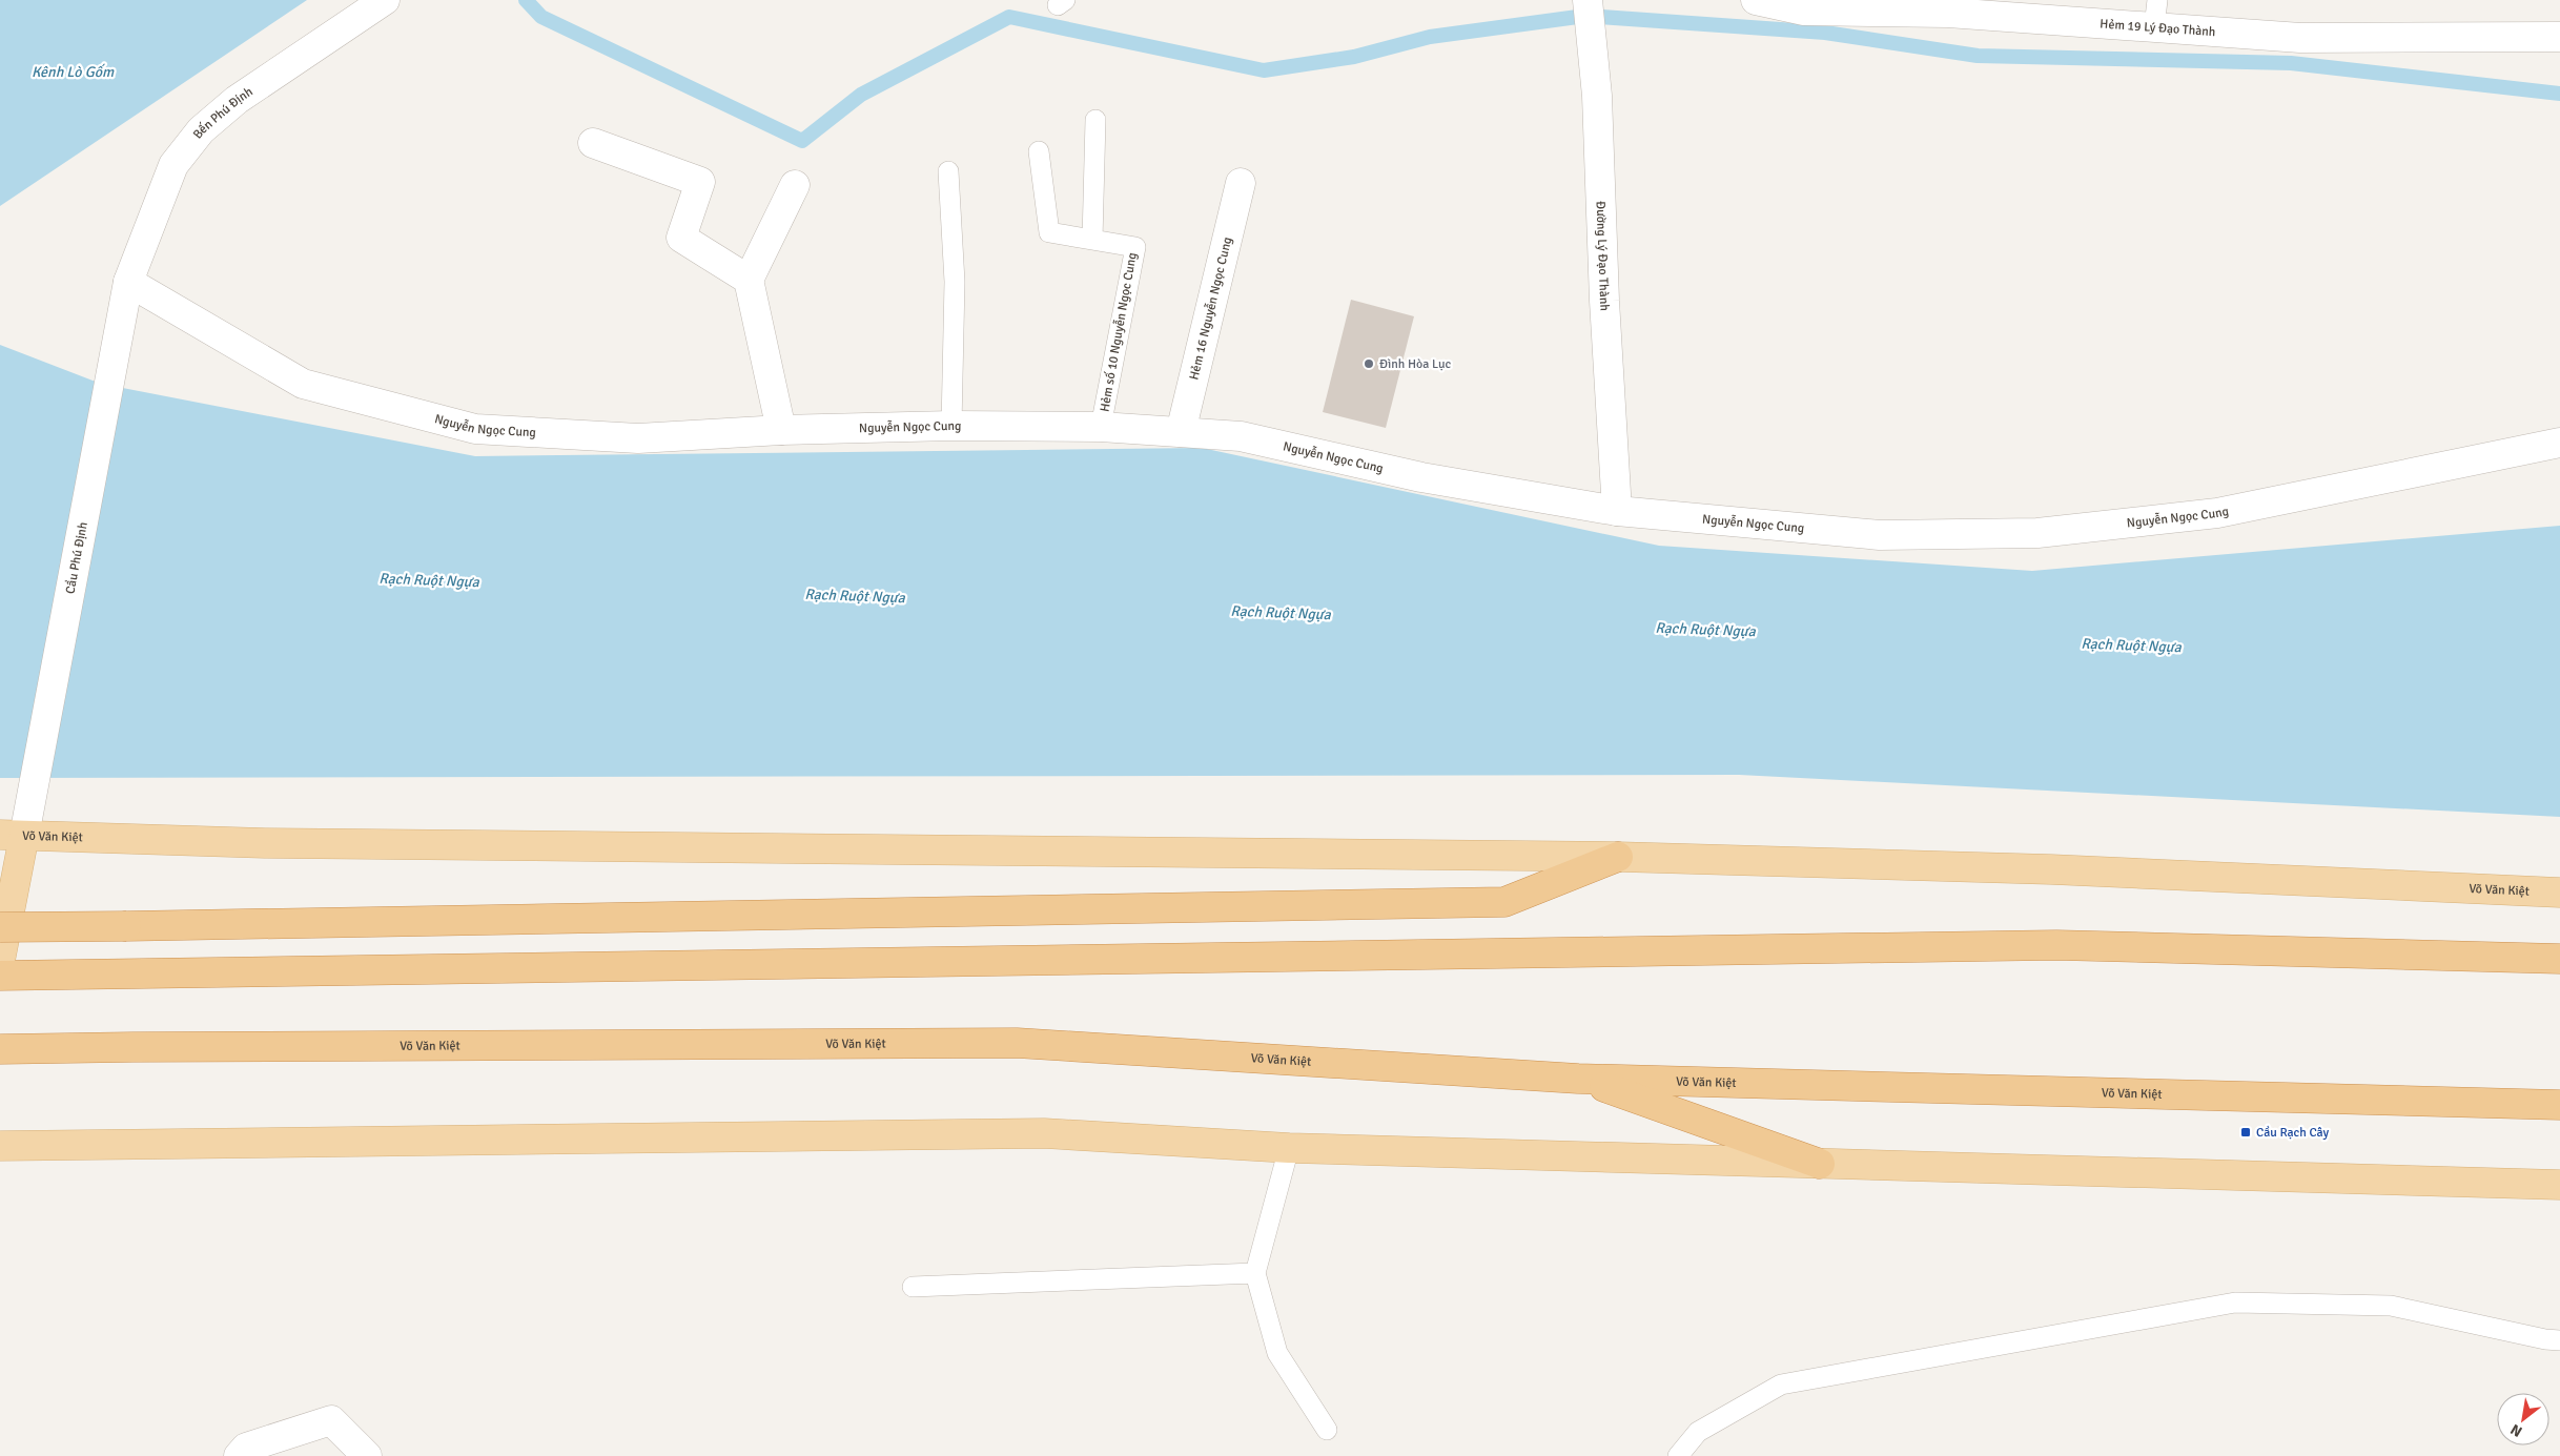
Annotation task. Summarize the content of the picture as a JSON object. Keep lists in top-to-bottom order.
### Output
{
  "streets": {
    "highway": ["Võ Văn Kiệt"],
    "street": [
      "Hẻm 19 Lý Đạo Thành",
      "Bến Phú Định",
      "Đường Lý Đạo Thành",
      "Hẻm 16 Nguyễn Ngọc Cung",
      "Nguyễn Ngọc Cung",
      "Cầu Phú Định"
    ],
    "lane": ["Hẻm số 10 Nguyễn Ngọc Cung"]
  },
  "crossings": [
    ["Bến Phú Định", "Nguyễn Ngọc Cung"],
    ["Bến Phú Định", "Cầu Phú Định"],
    ["Đường Lý Đạo Thành", "Nguyễn Ngọc Cung"],
    ["Hẻm 16 Nguyễn Ngọc Cung", "Nguyễn Ngọc Cung"],
    ["Hẻm số 10 Nguyễn Ngọc Cung", "Nguyễn Ngọc Cung"],
    ["Nguyễn Ngọc Cung", "Cầu Phú Định"],
    ["Cầu Phú Định", "Võ Văn Kiệt"]
  ],
  "water": ["Kênh Lò Gốm", "Rạch Ruột Ngựa"],
  "places": {
    "other": ["Đình Hòa Lục"],
    "transit": ["Cầu Rạch Cây"]
  },
  "north": "bottom left"
}
